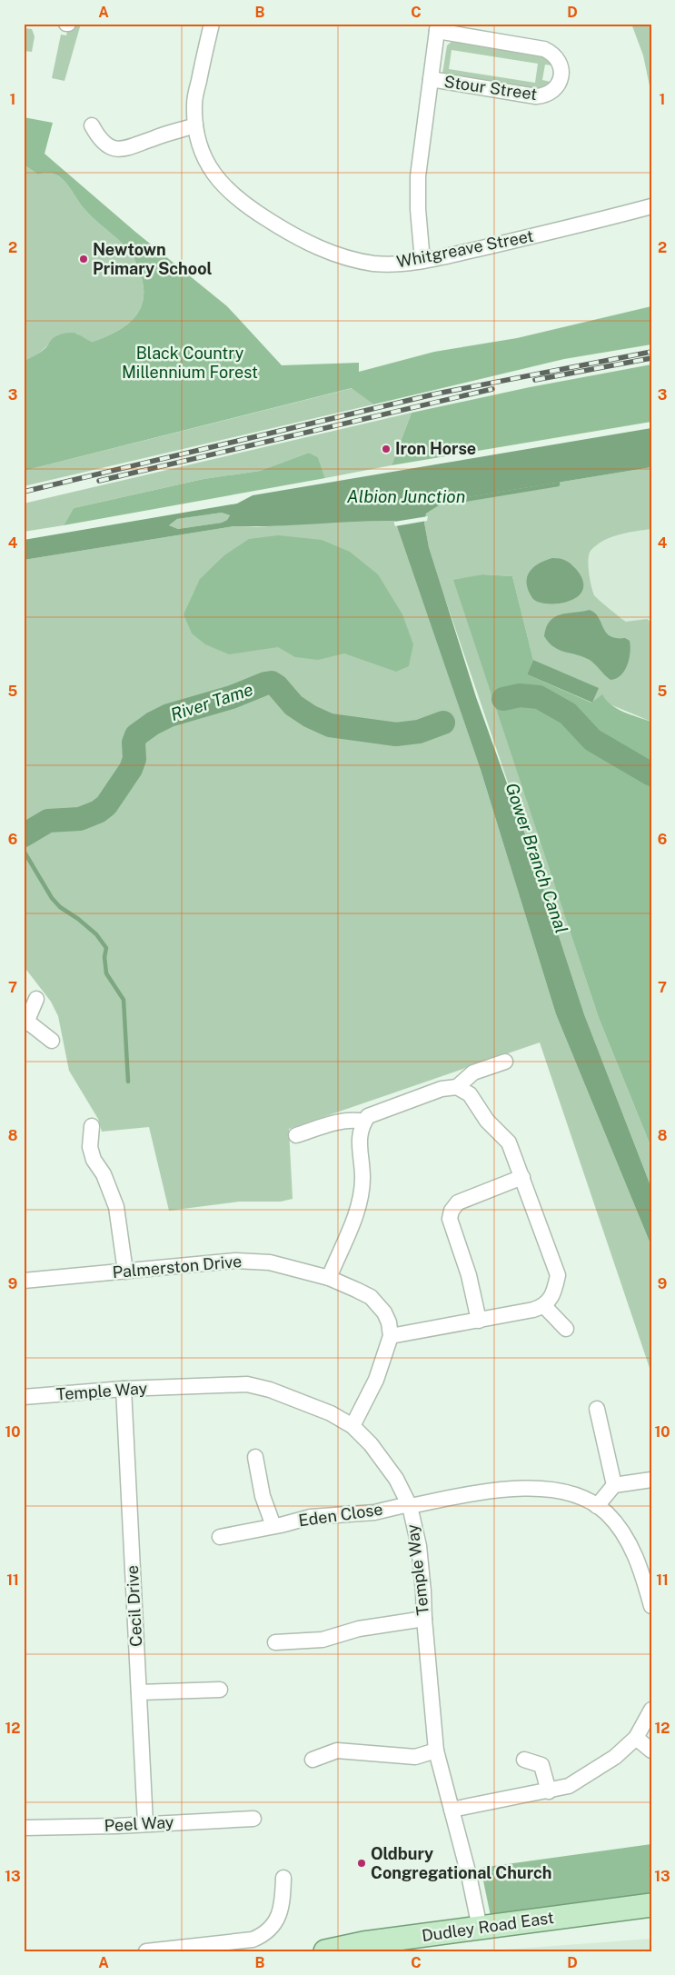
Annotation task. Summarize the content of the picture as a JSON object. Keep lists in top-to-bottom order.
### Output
{
  "streets": {
    "main road": ["Dudley Road East"],
    "street": [
      "Stour Street",
      "Whitgreave Street",
      "Palmerston Drive",
      "Temple Way",
      "Eden Close",
      "Cecil Drive",
      "Peel Way"
    ]
  },
  "crossings": [
    ["Stour Street", "Whitgreave Street"],
    ["Temple Way", "Eden Close"],
    ["Temple Way", "Cecil Drive"],
    ["Temple Way", "Dudley Road East"],
    ["Cecil Drive", "Peel Way"]
  ],
  "water": ["Albion Junction", "River Tame", "Gower Branch Canal"],
  "parks": ["Black Country Millennium Forest"],
  "places": ["Newtown Primary School", "Iron Horse", "Oldbury Congregational Church"],
  "grid": {
    "columns": [
      "A",
      "B",
      "C",
      "D"
    ],
    "rows": [
      "1",
      "2",
      "3",
      "4",
      "5",
      "6",
      "7",
      "8",
      "9",
      "10",
      "11",
      "12",
      "13"
    ]
  }
}
